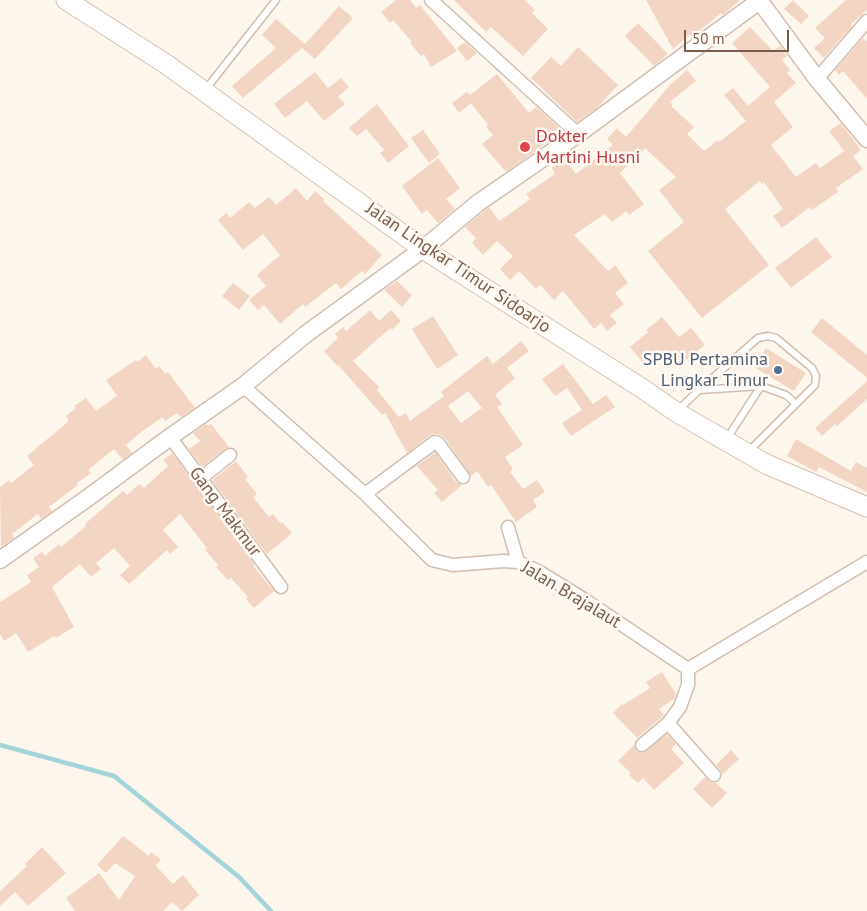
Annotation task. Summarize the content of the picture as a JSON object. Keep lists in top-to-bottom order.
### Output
{
  "streets": {
    "main road": ["Jalan Lingkar Timur Sidoarjo"],
    "street": ["Gang Makmur", "Jalan Brajalaut"]
  },
  "places": ["Dokter Martini Husni", "SPBU Pertamina Lingkar Timur"],
  "scale_bar": "50 m"
}
